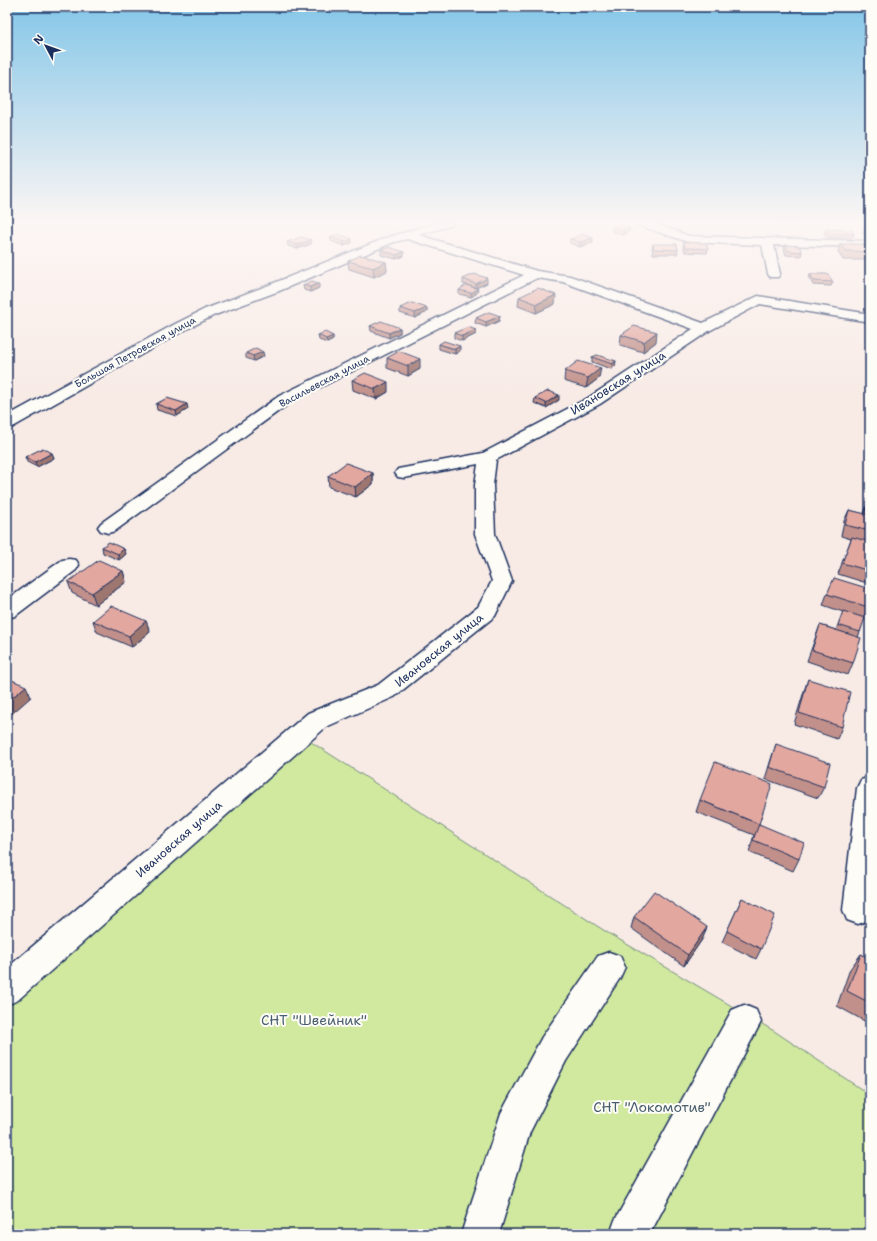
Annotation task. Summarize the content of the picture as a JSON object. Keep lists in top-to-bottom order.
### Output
{
  "streets": {
    "street": ["Большая Петровская улица", "Васильевская улица", "Ивановская улица"]
  },
  "parks": ["СНТ \"Швейник\"", "СНТ \"Локомотив\""],
  "north": "top left"
}
